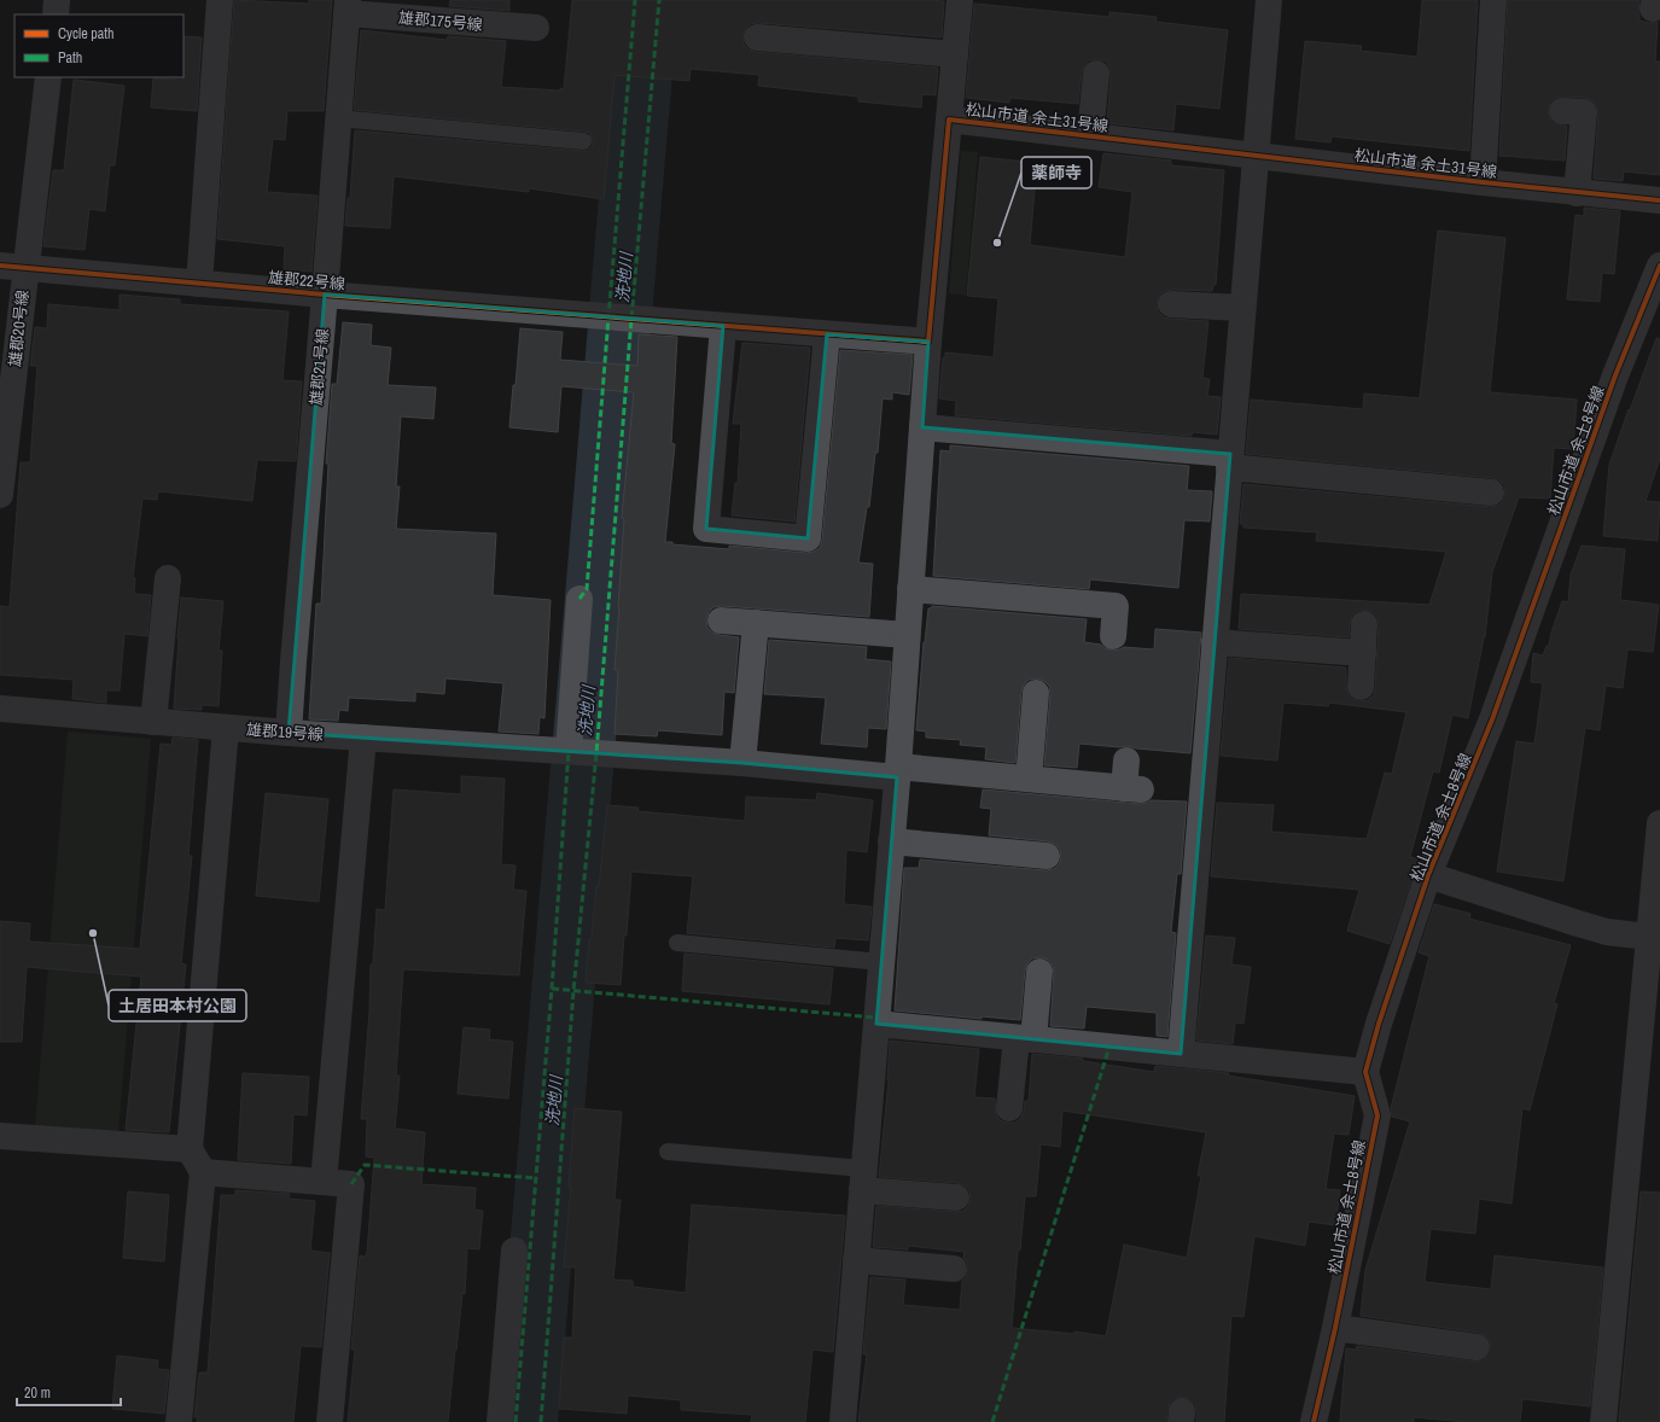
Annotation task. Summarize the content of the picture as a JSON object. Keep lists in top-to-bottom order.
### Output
{
  "streets": {
    "street": [
      "雄郡175号線",
      "松山市道 余土31号線",
      "雄郡22号線",
      "雄郡20号線",
      "雄郡21号線",
      "松山市道 余土8号線",
      "雄郡19号線"
    ]
  },
  "crossings": [
    ["雄郡175号線", "雄郡21号線"],
    ["松山市道 余土31号線", "雄郡19号線"],
    ["雄郡22号線", "雄郡20号線"],
    ["雄郡22号線", "雄郡21号線"],
    ["雄郡21号線", "雄郡19号線"]
  ],
  "water": ["洗地川"],
  "places": ["薬師寺", "土居田本村公園"],
  "legend": ["Cycle path", "Path"],
  "scale_bar": "20 m"
}
